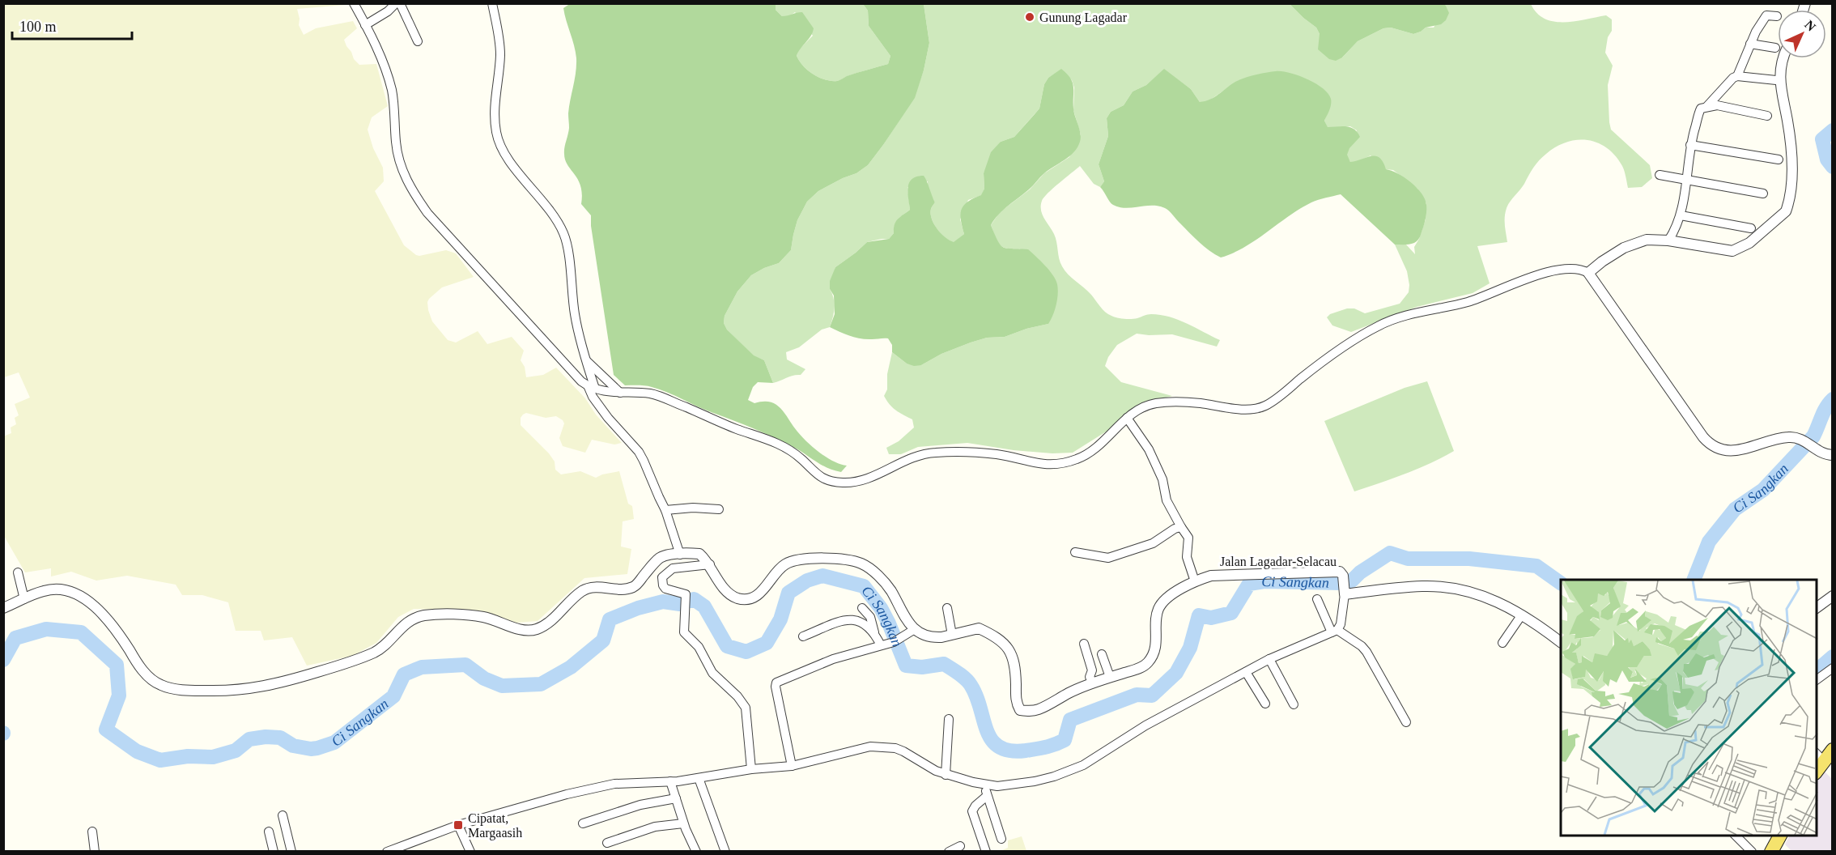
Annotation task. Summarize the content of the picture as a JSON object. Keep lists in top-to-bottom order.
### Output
{
  "streets": {
    "street": ["Jalan Lagadar-Selacau"]
  },
  "water": ["Ci Sangkan"],
  "places": {
    "other": ["Gunung Lagadar"],
    "transit": ["Cipatat, Margaasih"]
  },
  "scale_bar": "100 m",
  "north": "top right"
}
